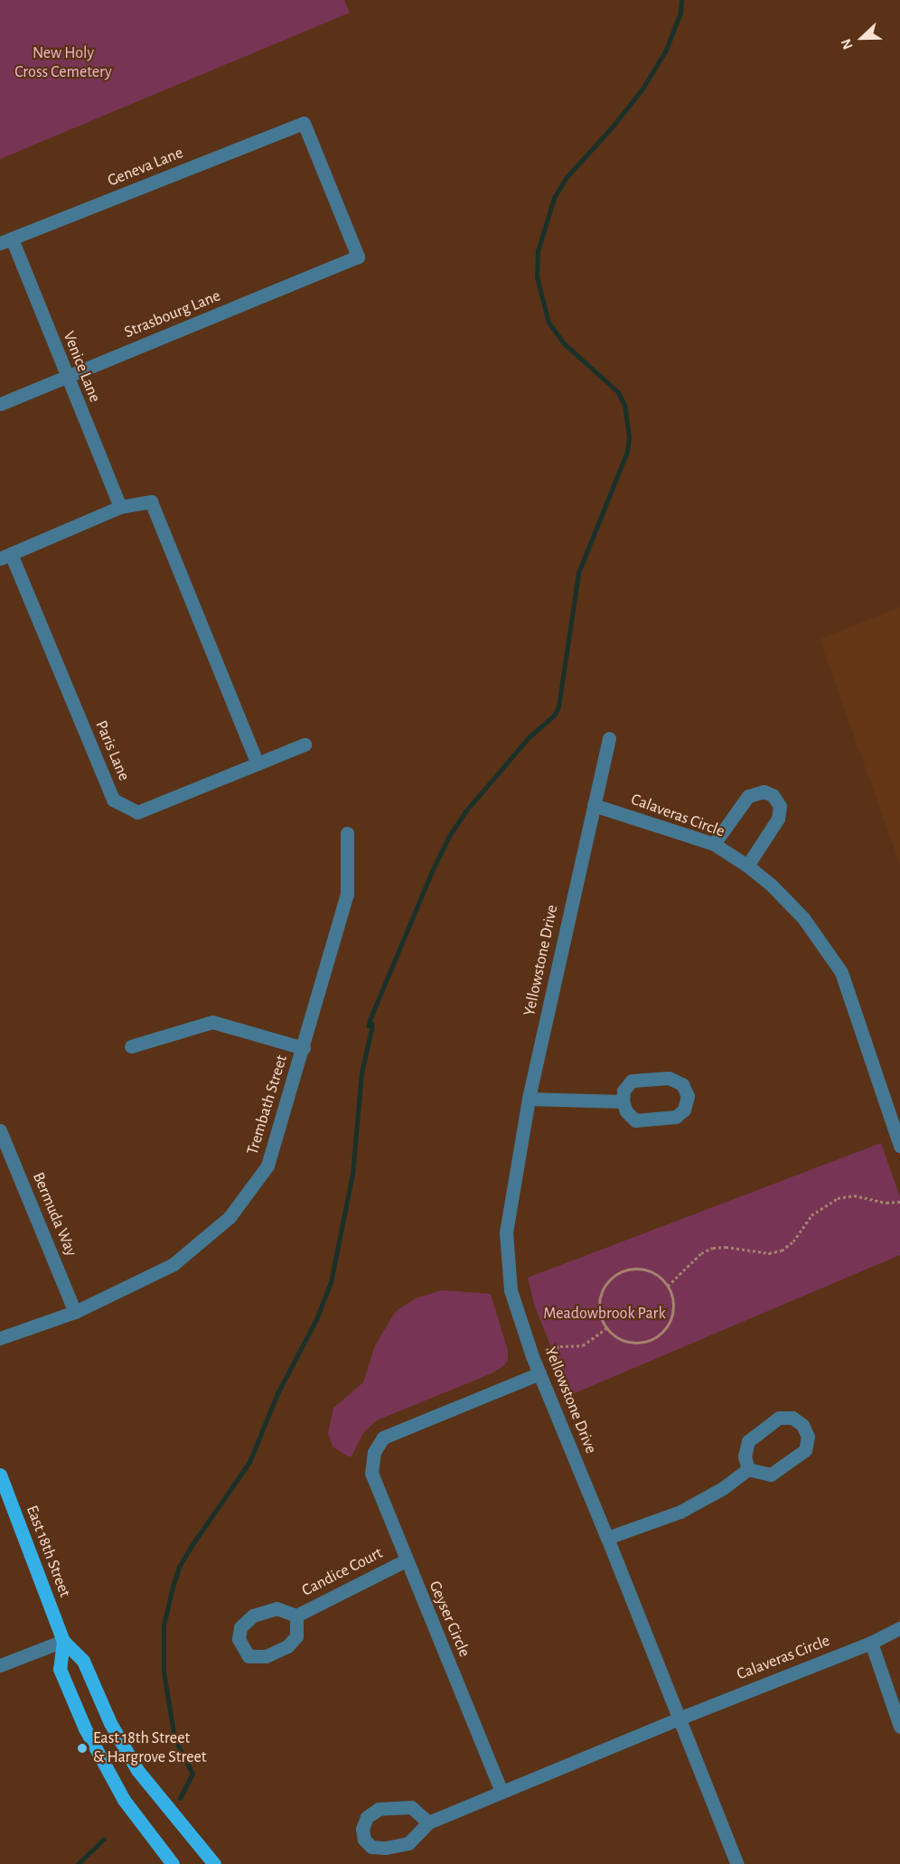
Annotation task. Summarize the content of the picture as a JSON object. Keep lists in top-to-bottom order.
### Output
{
  "streets": {
    "main road": ["East 18th Street"],
    "street": [
      "Geneva Lane",
      "Strasbourg Lane",
      "Venice Lane",
      "Paris Lane",
      "Calaveras Circle",
      "Yellowstone Drive",
      "Trembath Street",
      "Bermuda Way",
      "Candice Court",
      "Geyser Circle"
    ]
  },
  "crossings": [
    ["Geneva Lane", "Strasbourg Lane"],
    ["Geneva Lane", "Venice Lane"],
    ["Strasbourg Lane", "Venice Lane"],
    ["Calaveras Circle", "Yellowstone Drive"],
    ["Yellowstone Drive", "Geyser Circle"],
    ["Trembath Street", "Bermuda Way"],
    ["Candice Court", "Geyser Circle"]
  ],
  "parks": ["New Holy Cross Cemetery", "Meadowbrook Park"],
  "places": ["East 18th Street & Hargrove Street"],
  "north": "left"
}
